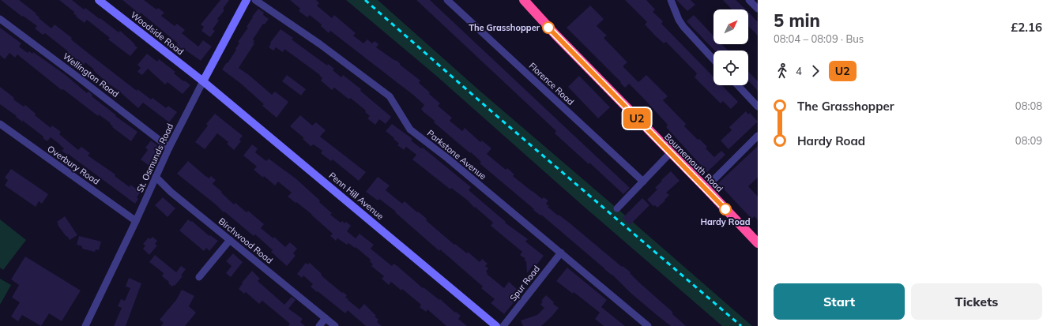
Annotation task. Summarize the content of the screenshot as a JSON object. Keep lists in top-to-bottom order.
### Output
{
  "streets": {
    "highway": ["Bournemouth Road"],
    "street": [
      "Woodside Road",
      "Wellington Road",
      "Florence Road",
      "Parkstone Avenue",
      "St. Osmunds Road",
      "Overbury Road",
      "Penn Hill Avenue",
      "Birchwood Road",
      "Spur Road"
    ]
  },
  "crossings": [
    ["Woodside Road", "St. Osmunds Road"],
    ["Woodside Road", "Penn Hill Avenue"],
    ["Wellington Road", "St. Osmunds Road"],
    ["Parkstone Avenue", "Spur Road"],
    ["St. Osmunds Road", "Overbury Road"],
    ["St. Osmunds Road", "Penn Hill Avenue"],
    ["St. Osmunds Road", "Birchwood Road"]
  ],
  "places": ["The Grasshopper", "Hardy Road"],
  "lines": ["bus line U2"],
  "north": "top right",
  "page": {
    "on_map": "U2",
    "heading": ["5 min", "08:04 – 08:09 · Bus", "£2.16"],
    "legs": ["4", "U2"],
    "list": [
      {
        "name": "The Grasshopper",
        "value": "08:08"
      },
      {
        "name": "Hardy Road",
        "value": "08:09"
      }
    ],
    "buttons": ["Start", "Tickets"]
  }
}
